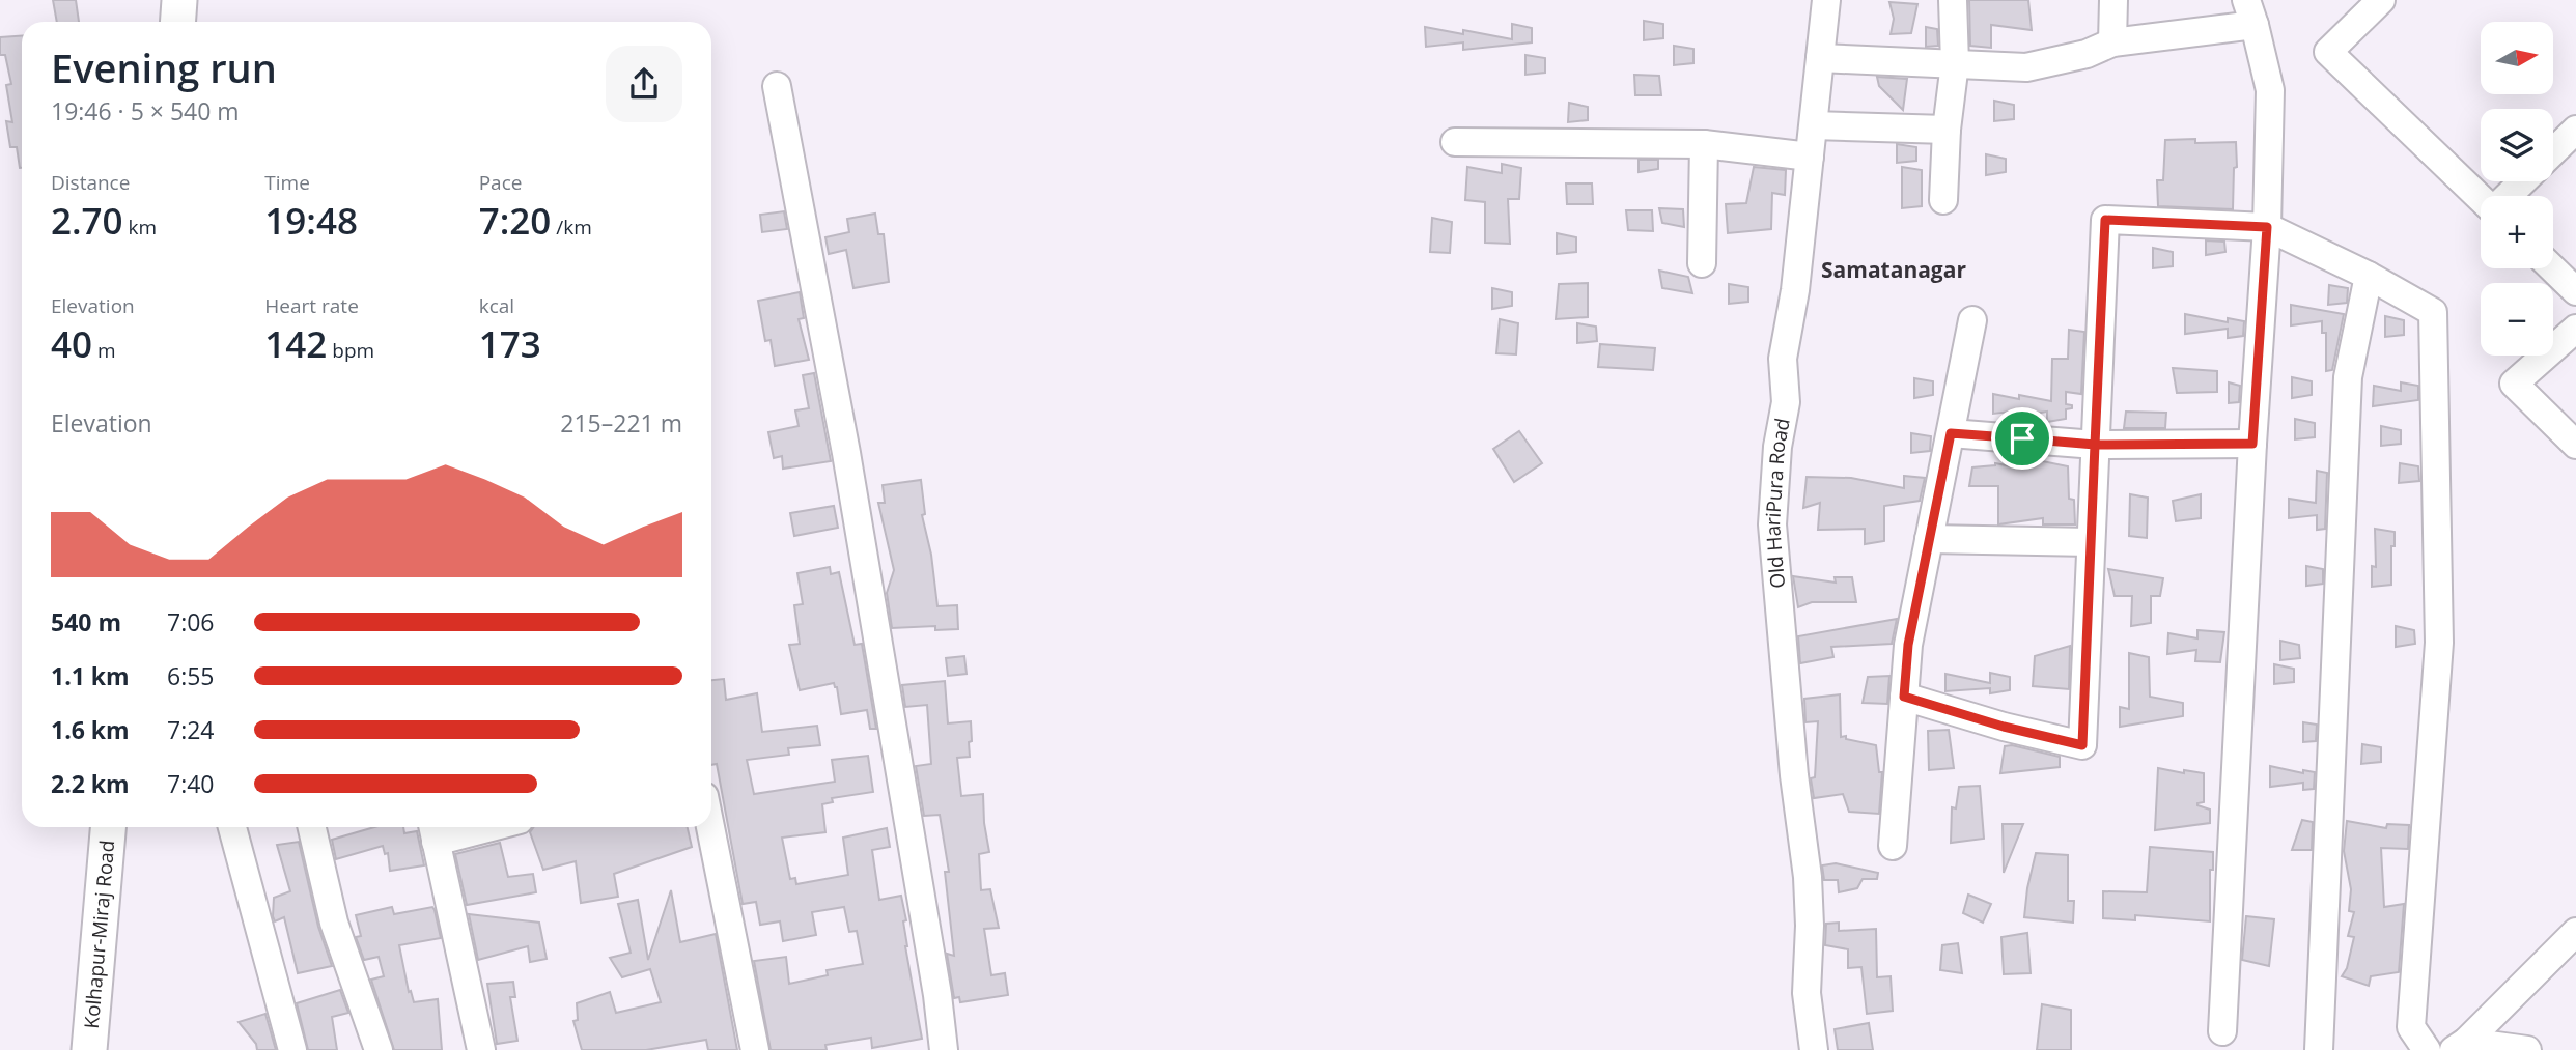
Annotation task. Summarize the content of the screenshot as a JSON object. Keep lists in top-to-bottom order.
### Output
{
  "streets": {
    "main road": ["Kolhapur-Miraj Road"],
    "street": ["Old HariPura Road"]
  },
  "districts": ["Samatanagar"],
  "north": "right",
  "page": {
    "map_buttons": ["+", "−"],
    "heading": ["Evening run", "19:46 · 5 × 540 m"],
    "stats": [
      ["Distance", "2.70 km"],
      ["Time", "19:48"],
      ["Pace", "7:20 /km"],
      ["Elevation", "40 m"],
      ["Heart rate", "142 bpm"],
      ["kcal", "173"]
    ],
    "chart": ["Elevation", "215–221 m"],
    "list": [
      {
        "name": "540 m",
        "note": "7:06"
      },
      {
        "name": "1.1 km",
        "note": "6:55"
      },
      {
        "name": "1.6 km",
        "note": "7:24"
      },
      {
        "name": "2.2 km",
        "note": "7:40"
      }
    ]
  }
}
